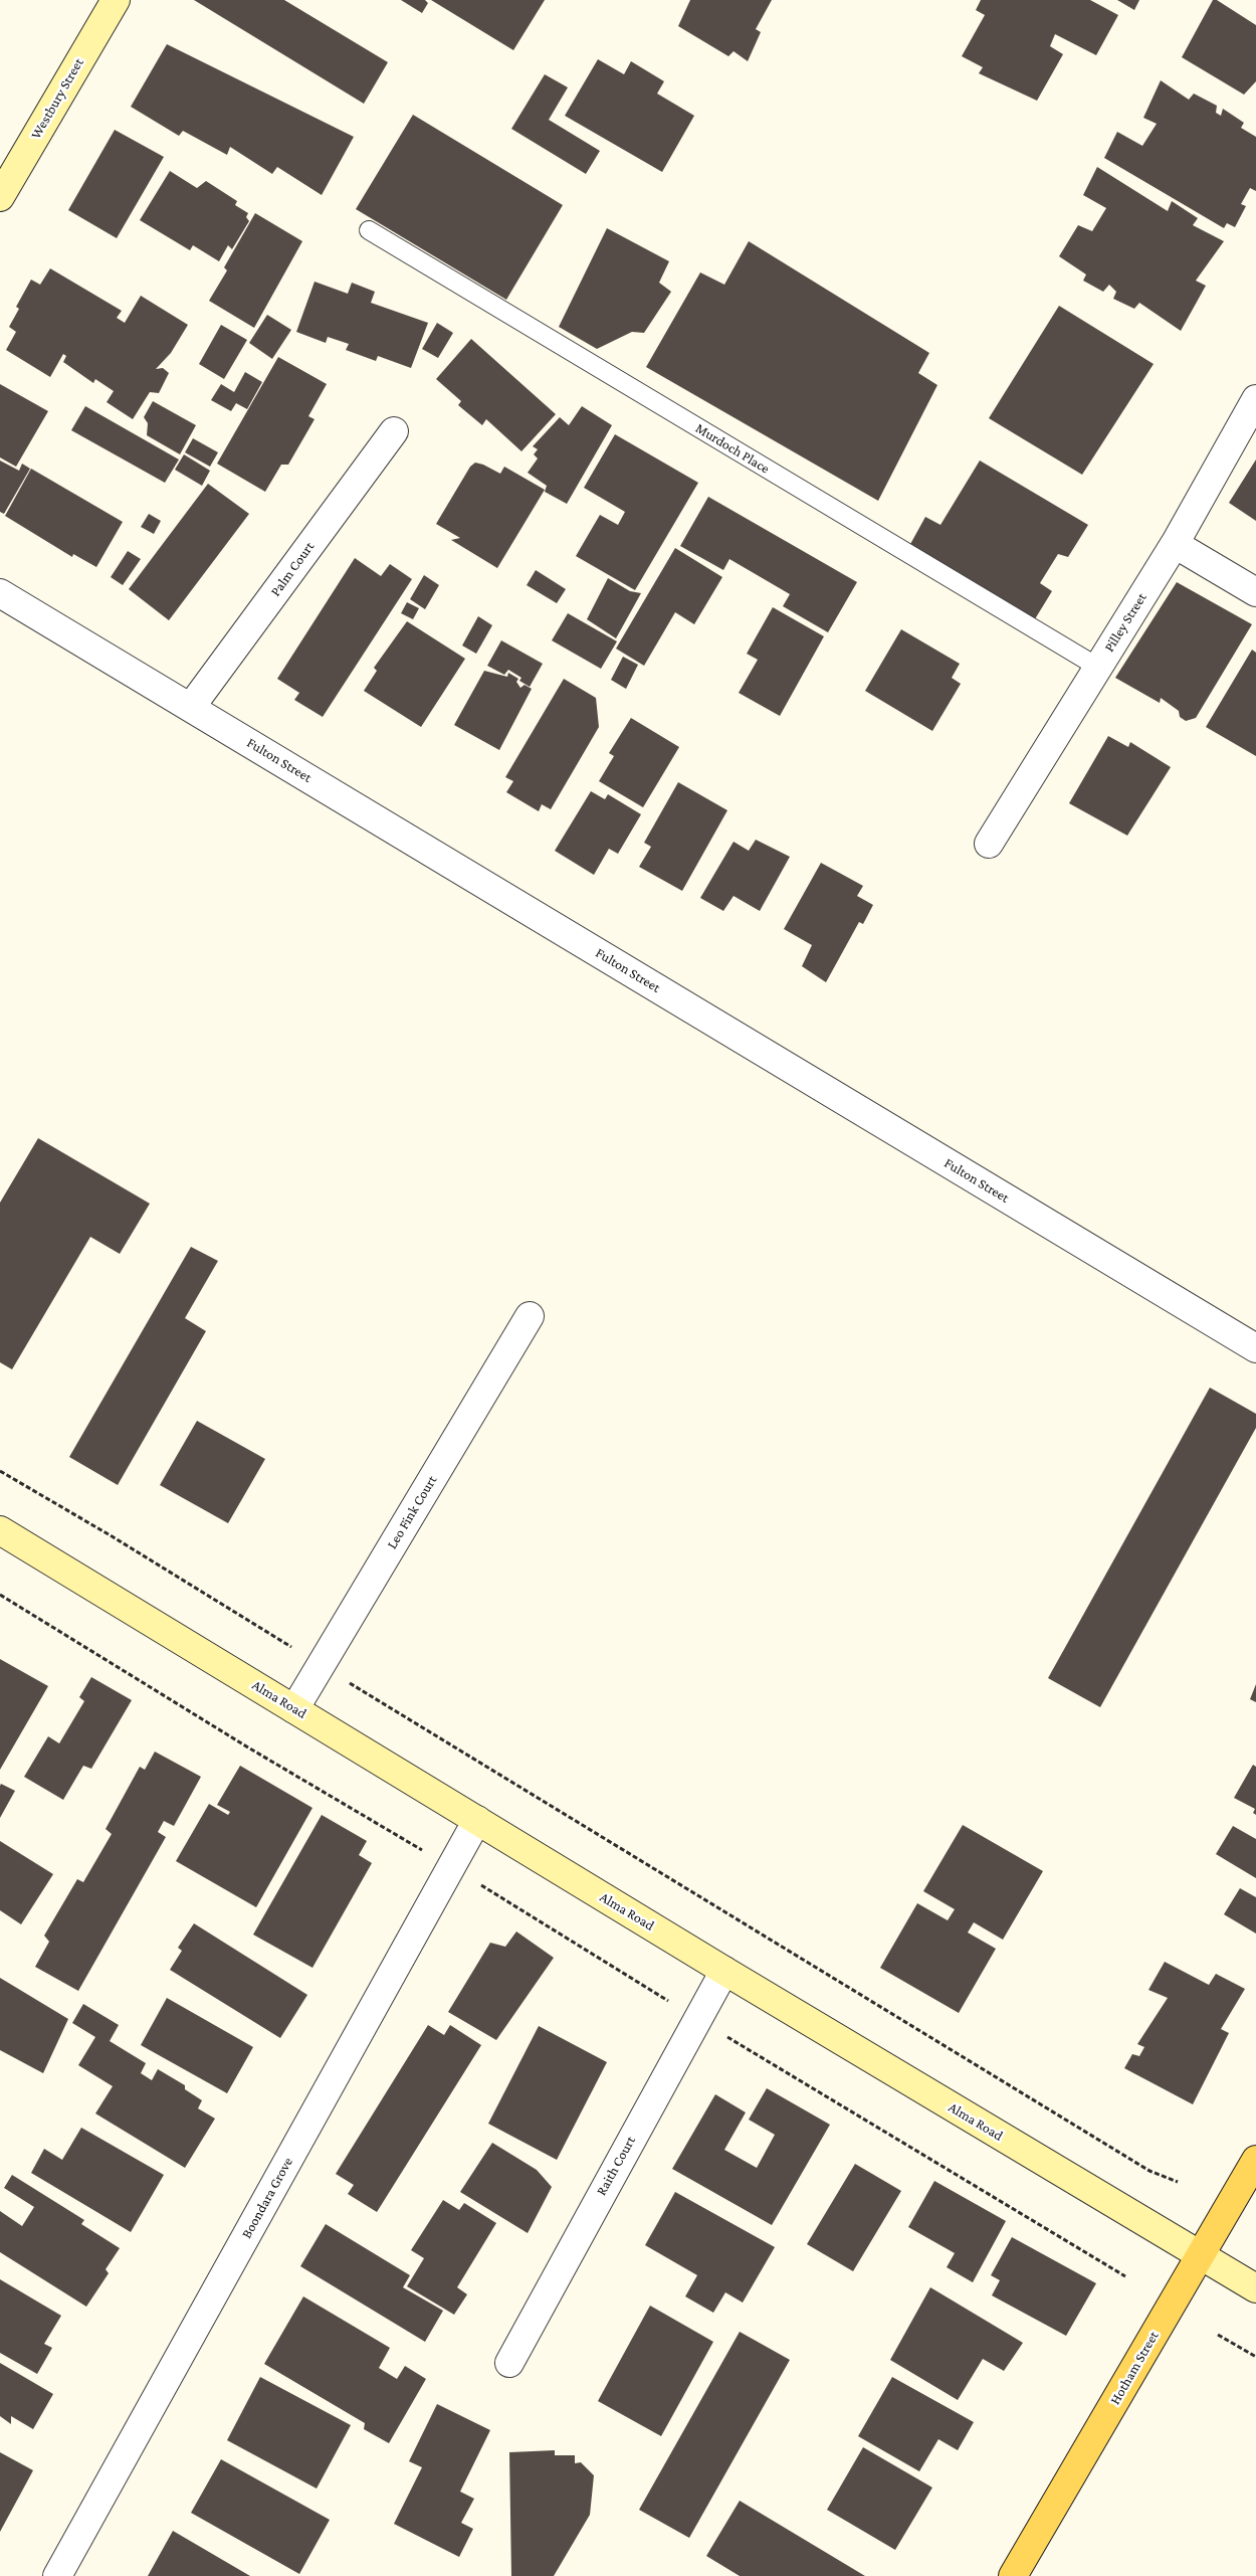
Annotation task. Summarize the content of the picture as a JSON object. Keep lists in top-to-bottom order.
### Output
{
  "streets": {
    "main road": ["Hotham Street"],
    "street": [
      "Westbury Street",
      "Palm Court",
      "Pilley Street",
      "Fulton Street",
      "Leo Fink Court",
      "Alma Road",
      "Raith Court",
      "Boondara Grove"
    ],
    "lane": ["Murdoch Place"]
  },
  "crossings": [
    ["Murdoch Place", "Pilley Street"],
    ["Palm Court", "Fulton Street"],
    ["Leo Fink Court", "Alma Road"],
    ["Alma Road", "Raith Court"],
    ["Alma Road", "Boondara Grove"],
    ["Alma Road", "Hotham Street"]
  ]
}
